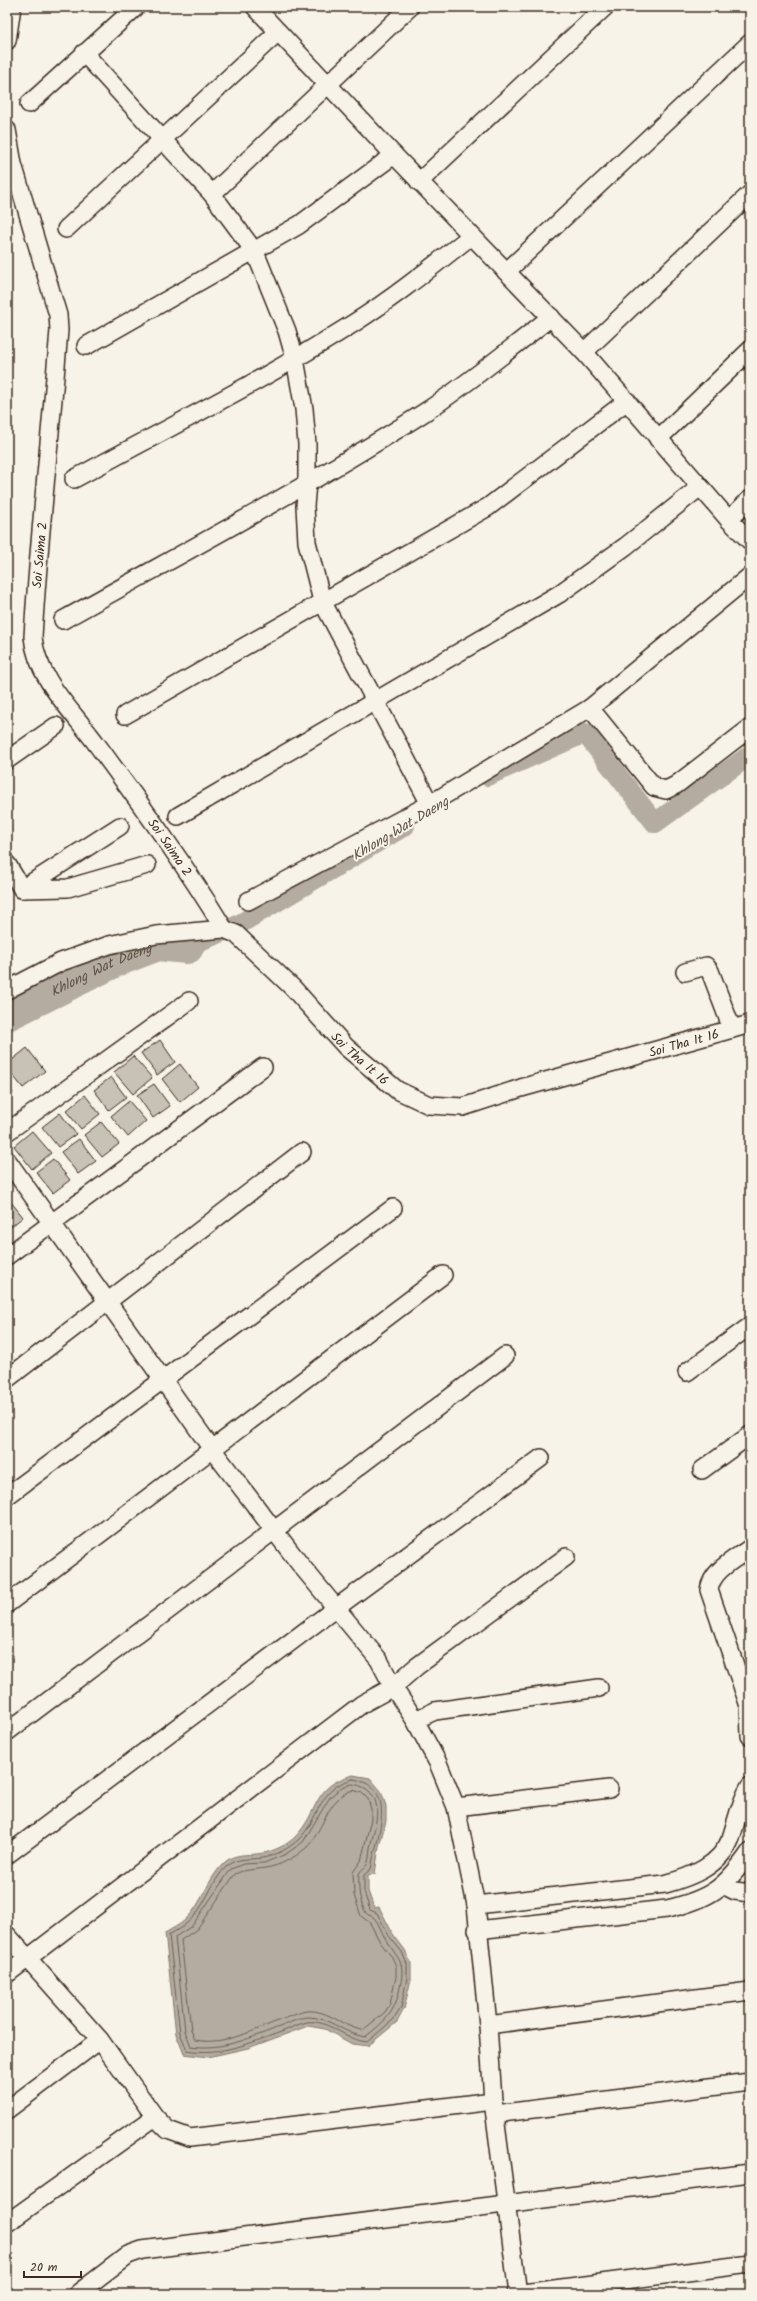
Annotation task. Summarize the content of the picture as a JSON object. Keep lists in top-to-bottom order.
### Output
{
  "streets": {
    "street": ["Soi Saima 2", "Soi Tha It 16"]
  },
  "crossings": [
    ["Soi Saima 2", "Soi Tha It 16"]
  ],
  "water": ["Khlong Wat Daeng"],
  "scale_bar": "20 m"
}
